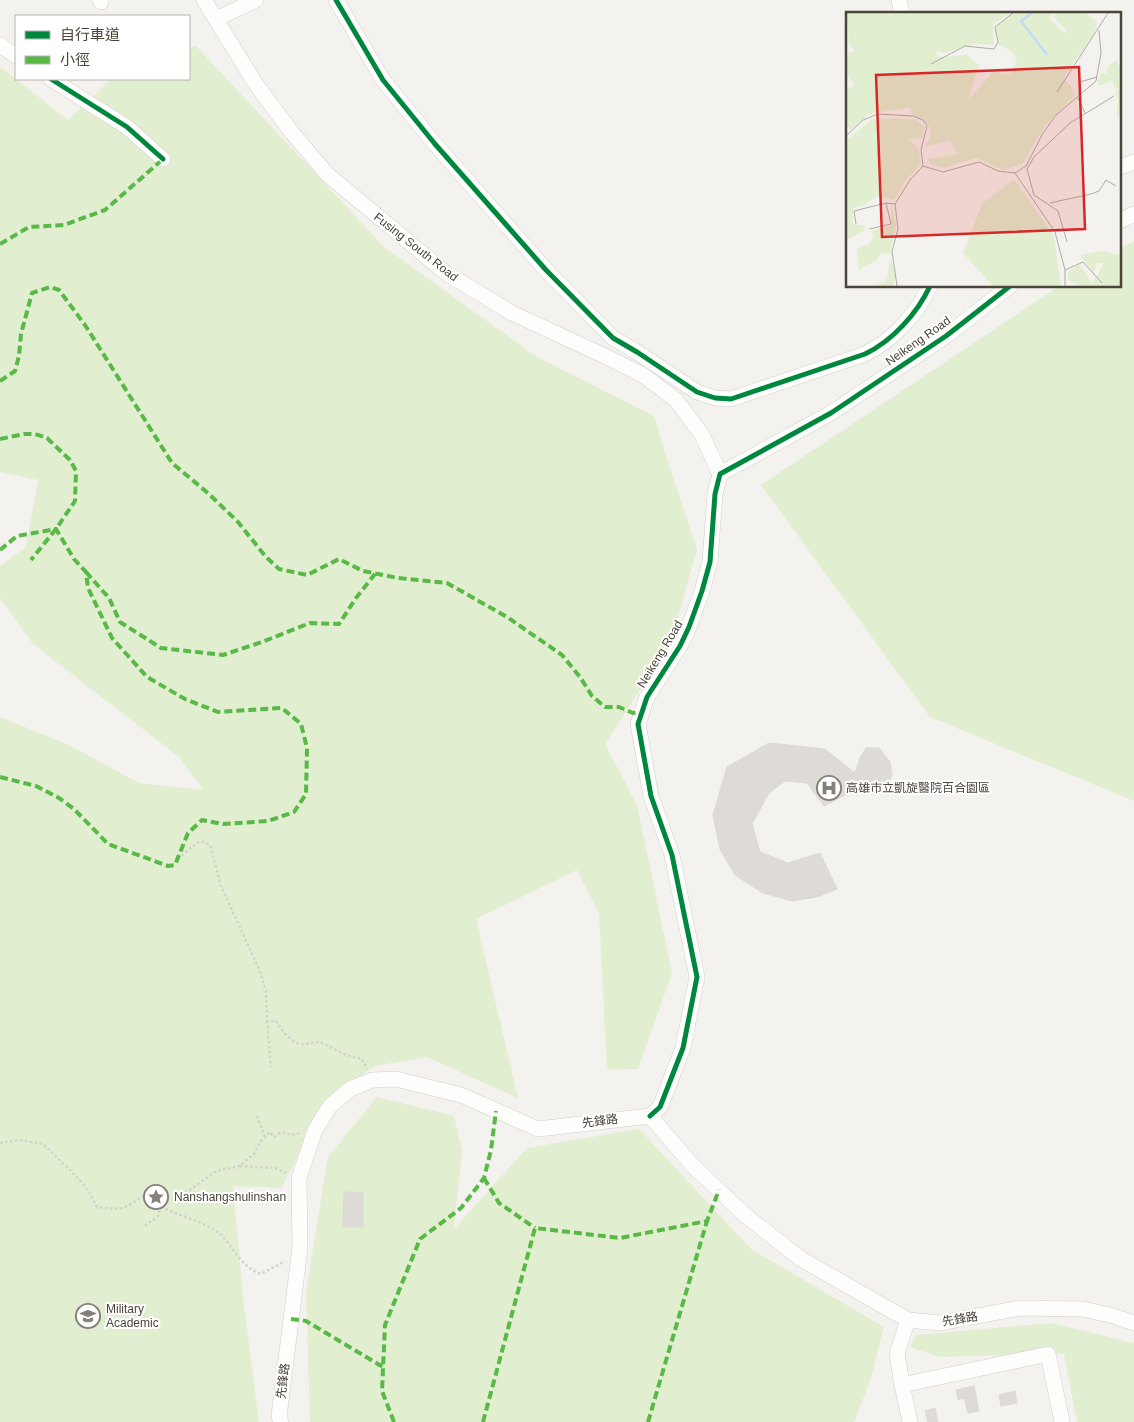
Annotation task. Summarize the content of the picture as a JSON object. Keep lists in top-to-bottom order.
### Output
{
  "streets": {
    "street": ["Fusing South Road", "Neikeng Road", "先鋒路"]
  },
  "crossings": [
    ["Fusing South Road", "Neikeng Road"],
    ["Neikeng Road", "先鋒路"]
  ],
  "places": {
    "hospital": ["高雄市立凱旋醫院百合園區"],
    "place": ["Nanshangshulinshan"],
    "school or university": ["Military Academic"]
  },
  "legend": ["自行車道", "小徑"]
}
